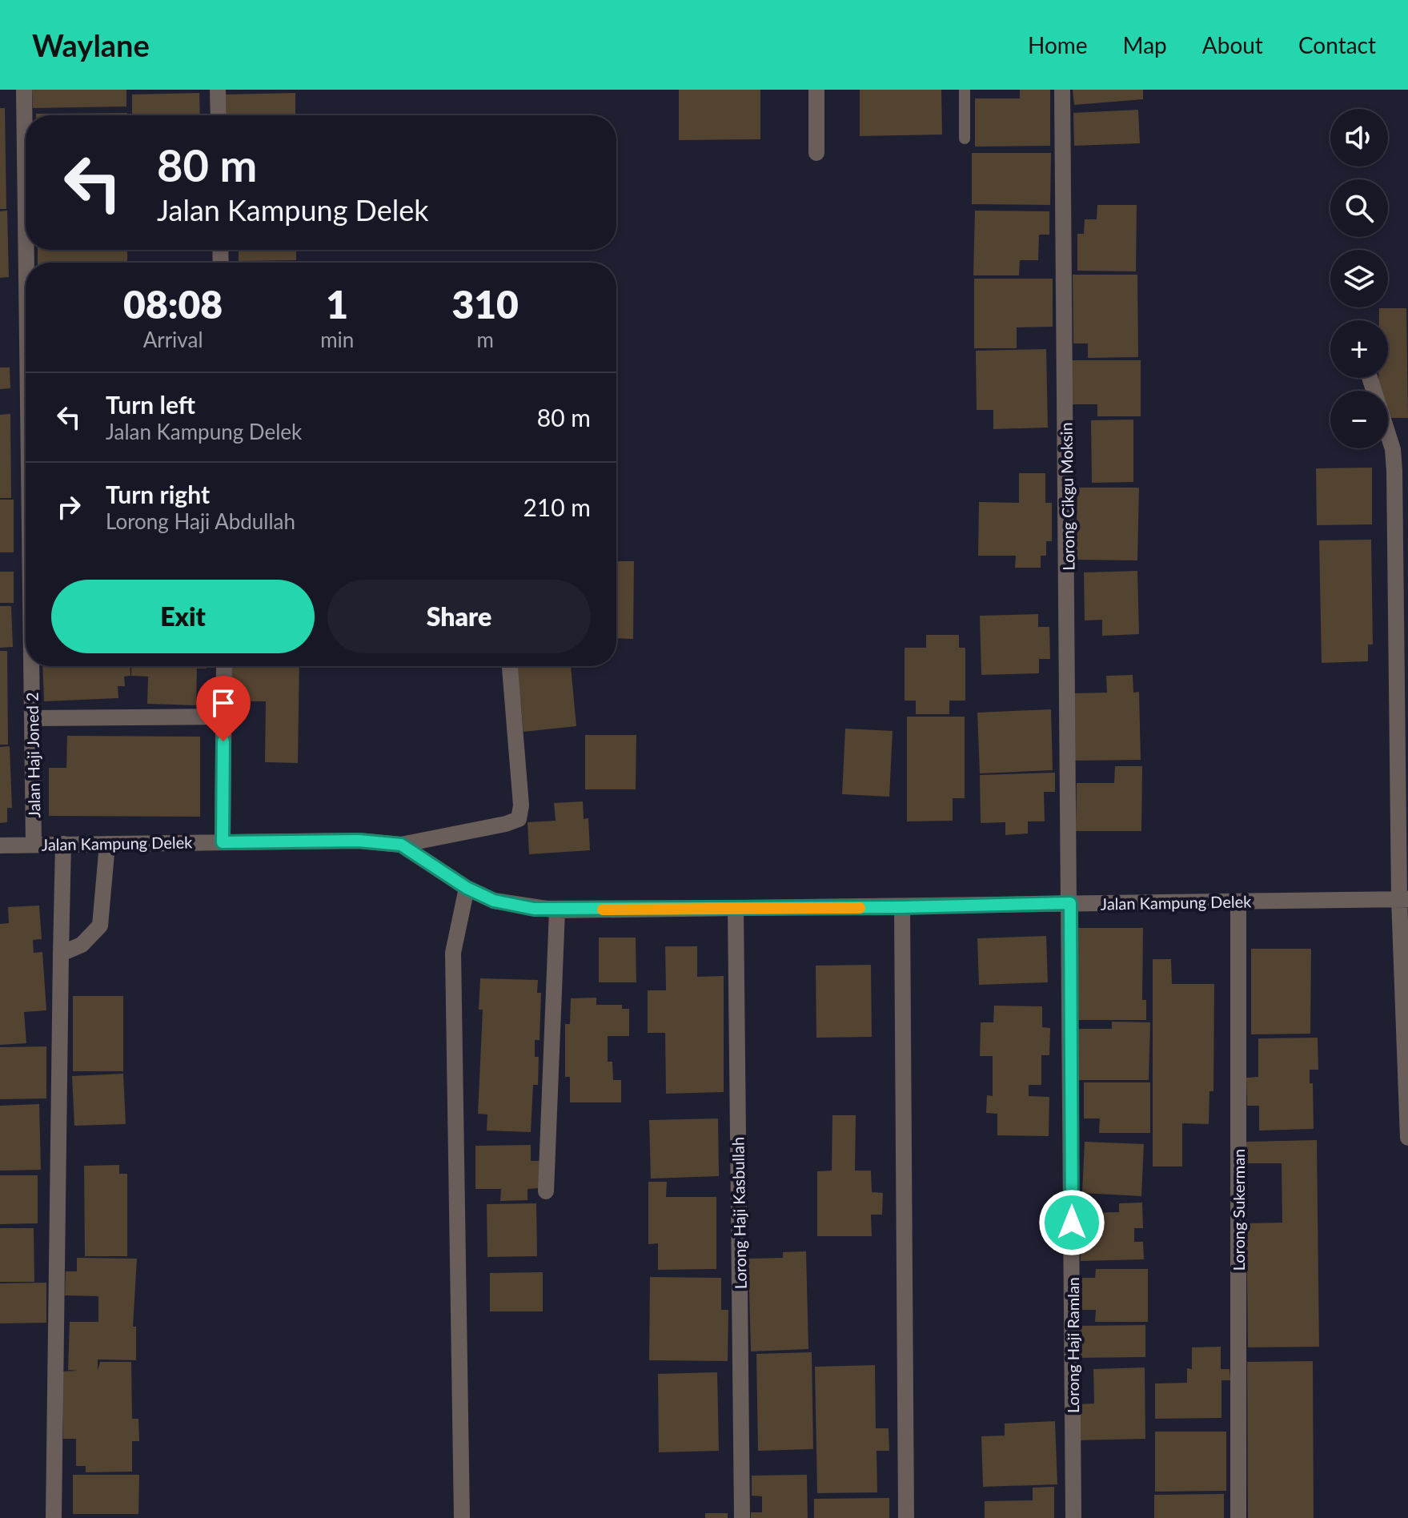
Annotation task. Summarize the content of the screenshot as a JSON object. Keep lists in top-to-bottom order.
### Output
{
  "streets": {
    "street": [
      "Lorong Cikgu Moksin",
      "Jalan Haji Joned 2",
      "Jalan Kampung Delek",
      "Lorong Sukerman",
      "Lorong Haji Kasbullah",
      "Lorong Haji Ramlan"
    ]
  },
  "crossings": [
    ["Lorong Cikgu Moksin", "Jalan Kampung Delek"],
    ["Lorong Cikgu Moksin", "Lorong Haji Ramlan"],
    ["Jalan Haji Joned 2", "Jalan Kampung Delek"],
    ["Jalan Kampung Delek", "Lorong Sukerman"],
    ["Jalan Kampung Delek", "Lorong Haji Kasbullah"],
    ["Jalan Kampung Delek", "Lorong Haji Ramlan"]
  ],
  "page": {
    "header": "Waylane",
    "nav": [
      "Home",
      "Map",
      "About",
      "Contact"
    ],
    "map_buttons": ["+", "−"],
    "turn": ["80 m", "Jalan Kampung Delek"],
    "eta": [
      "08:08",
      "Arrival",
      "1",
      "min",
      "310",
      "m"
    ],
    "list": [
      {
        "name": "Turn left",
        "note": "Jalan Kampung Delek",
        "value": "80 m"
      },
      {
        "name": "Turn right",
        "note": "Lorong Haji Abdullah",
        "value": "210 m"
      }
    ],
    "buttons": ["Exit", "Share"]
  }
}
